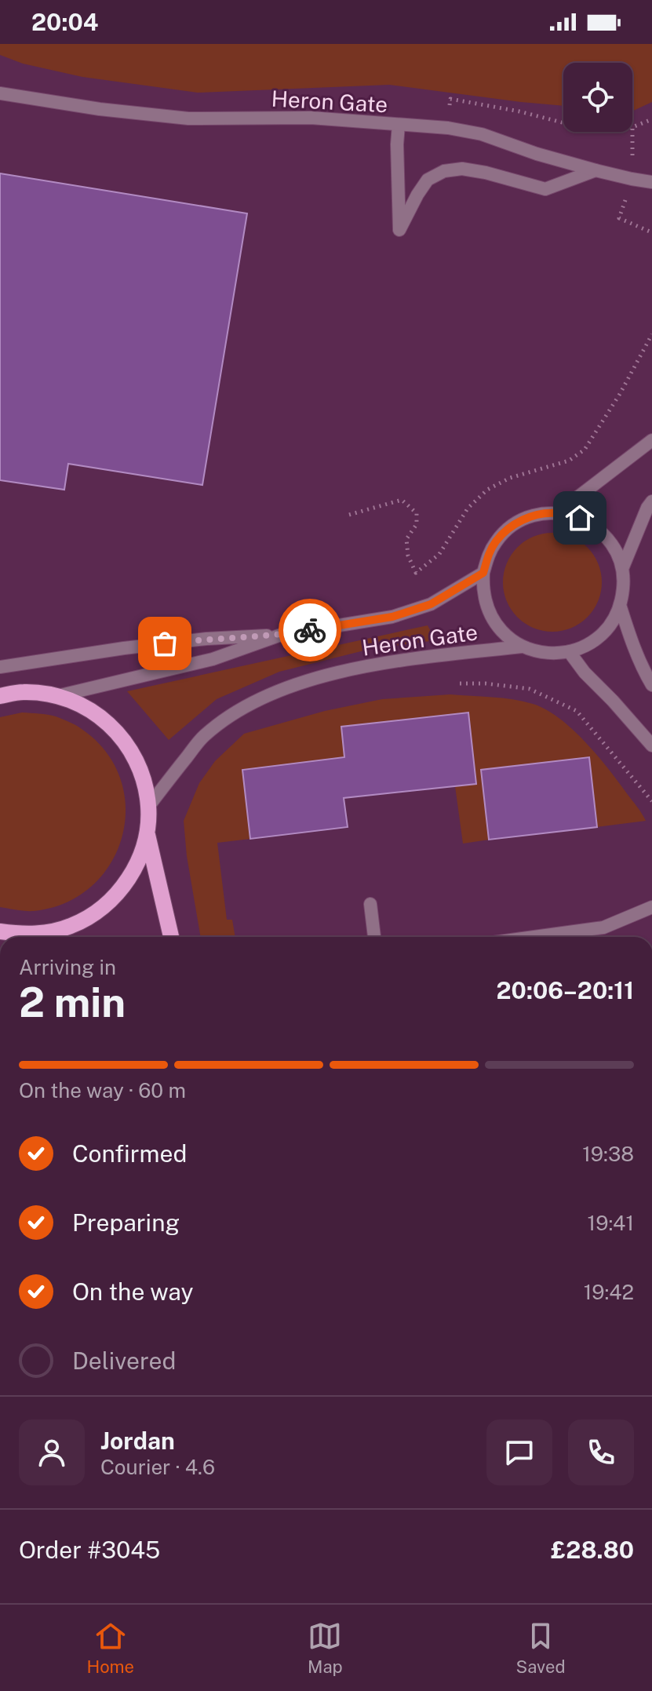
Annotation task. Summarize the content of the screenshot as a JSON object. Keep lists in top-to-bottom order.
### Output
{
  "streets": {
    "street": ["Heron Gate"]
  },
  "page": {
    "status": "20:04",
    "heading": ["2 min", "Arriving in", "20:06–20:11"],
    "panel": [
      "Jordan",
      "Courier · 4.6",
      "Order #3045",
      "£28.80"
    ],
    "bar": "On the way · 60 m",
    "list": [
      ["Confirmed", "19:38"],
      ["Preparing", "19:41"],
      ["On the way", "19:42"],
      "Delivered"
    ],
    "tabs": ["Home", "Map", "Saved"]
  }
}
